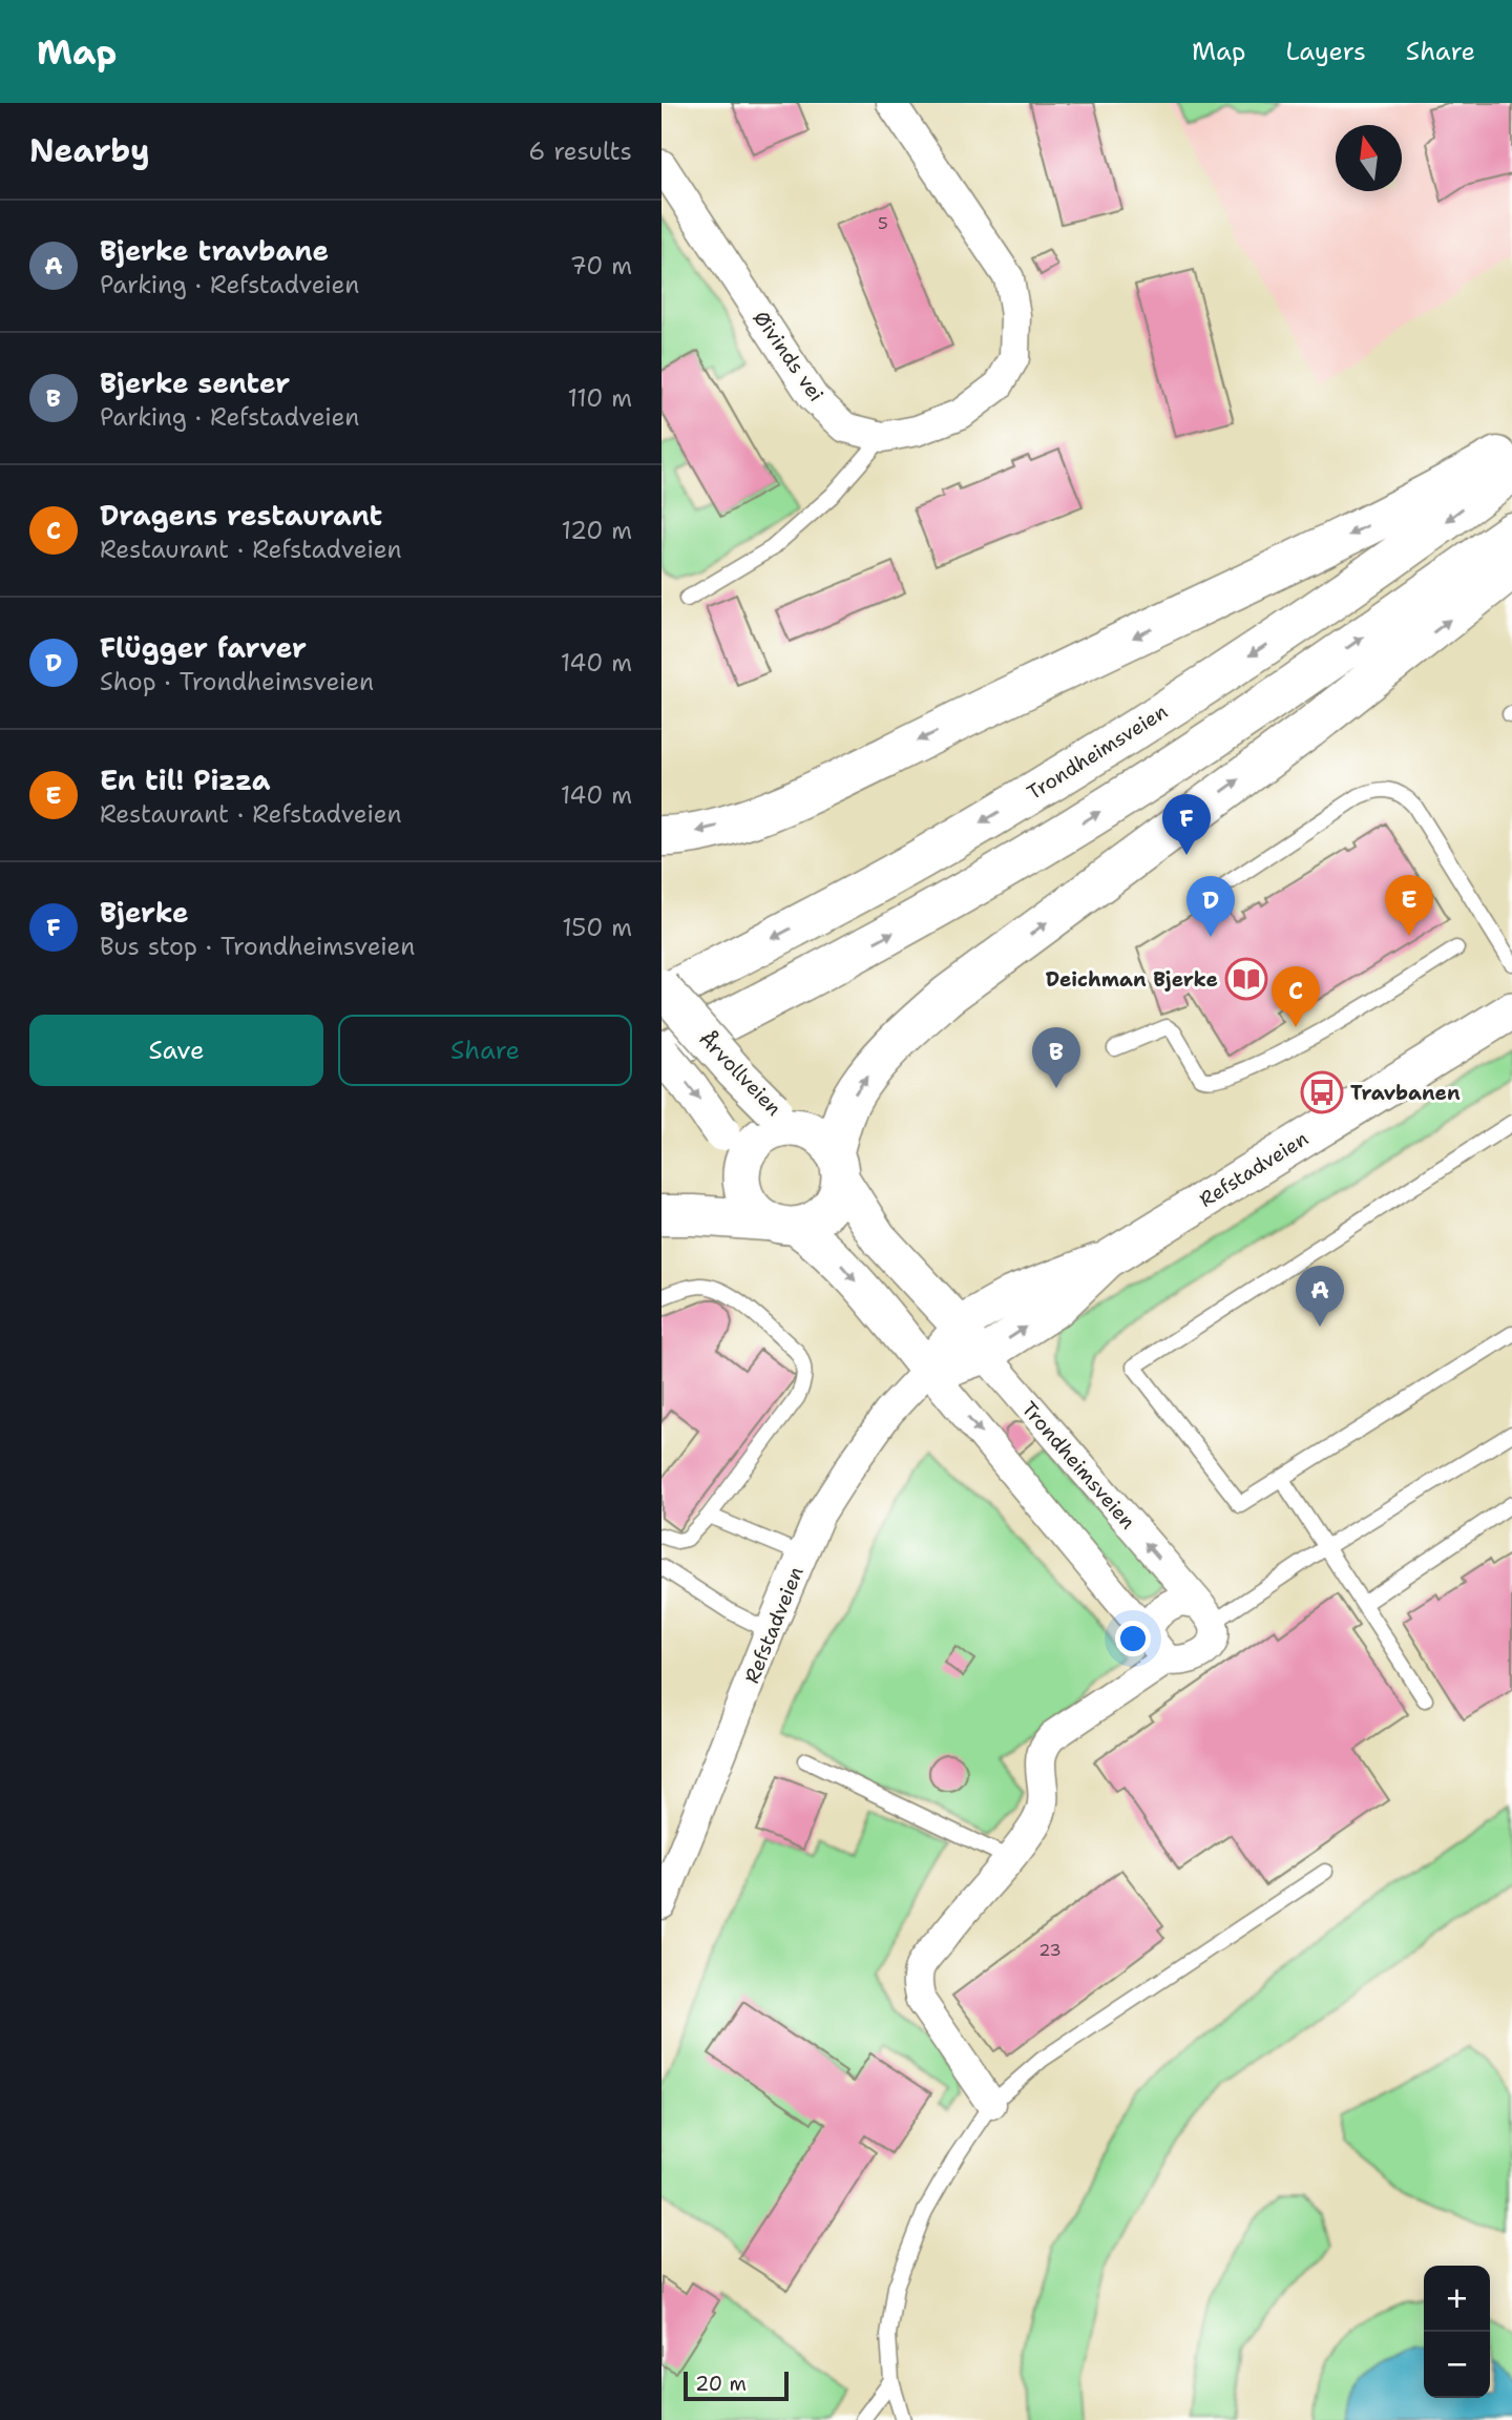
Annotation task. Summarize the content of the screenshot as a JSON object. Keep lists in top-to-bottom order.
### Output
{
  "streets": {
    "highway": ["Trondheimsveien"],
    "street": ["Øivinds vei", "Årvollveien", "Refstadveien"]
  },
  "crossings": [
    ["Trondheimsveien", "Refstadveien"]
  ],
  "places": {
    "library": ["Deichman Bjerke"],
    "bus stop": ["Travbanen"]
  },
  "house_numbers": ["5", "23"],
  "scale_bar": "20 m",
  "north": "top",
  "page": {
    "header": "Map",
    "nav": ["Map", "Layers", "Share"],
    "heading": ["Nearby", "6 results"],
    "list": [
      {
        "mark": "A",
        "name": "Bjerke travbane",
        "note": "Parking · Refstadveien",
        "value": "70 m"
      },
      {
        "mark": "B",
        "name": "Bjerke senter",
        "note": "Parking · Refstadveien",
        "value": "110 m"
      },
      {
        "mark": "C",
        "name": "Dragens restaurant",
        "note": "Restaurant · Refstadveien",
        "value": "120 m"
      },
      {
        "mark": "D",
        "name": "Flügger farver",
        "note": "Shop · Trondheimsveien",
        "value": "140 m"
      },
      {
        "mark": "E",
        "name": "En til! Pizza",
        "note": "Restaurant · Refstadveien",
        "value": "140 m"
      },
      {
        "mark": "F",
        "name": "Bjerke",
        "note": "Bus stop · Trondheimsveien",
        "value": "150 m"
      }
    ],
    "pins": [
      "F",
      "E",
      "D",
      "C",
      "B",
      "A"
    ],
    "buttons": ["Save", "Share"],
    "map_buttons": ["+", "−"],
    "scale": "20 m"
  }
}
